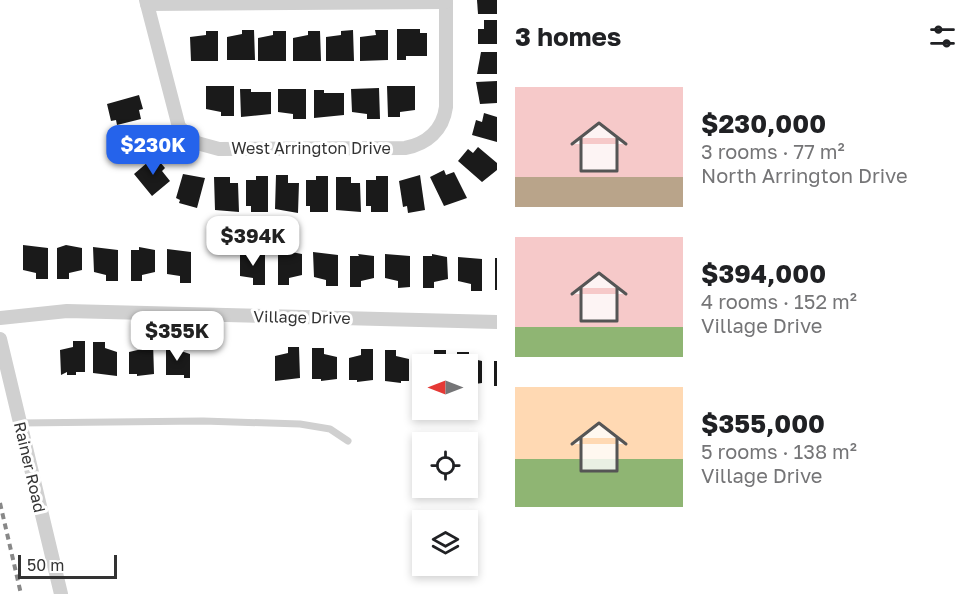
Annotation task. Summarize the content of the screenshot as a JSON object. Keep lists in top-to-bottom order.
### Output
{
  "streets": {
    "street": ["West Arrington Drive", "Village Drive", "Rainer Road"]
  },
  "scale_bar": "50 m",
  "north": "left",
  "page": {
    "heading": "3 homes",
    "list": [
      {
        "name": "$230,000",
        "note": "3 rooms · 77 m² · North Arrington Drive"
      },
      {
        "name": "$394,000",
        "note": "4 rooms · 152 m² · Village Drive"
      },
      {
        "name": "$355,000",
        "note": "5 rooms · 138 m² · Village Drive"
      }
    ],
    "price": ["$230K", "$394K", "$355K"],
    "scale": "50 m"
  }
}
